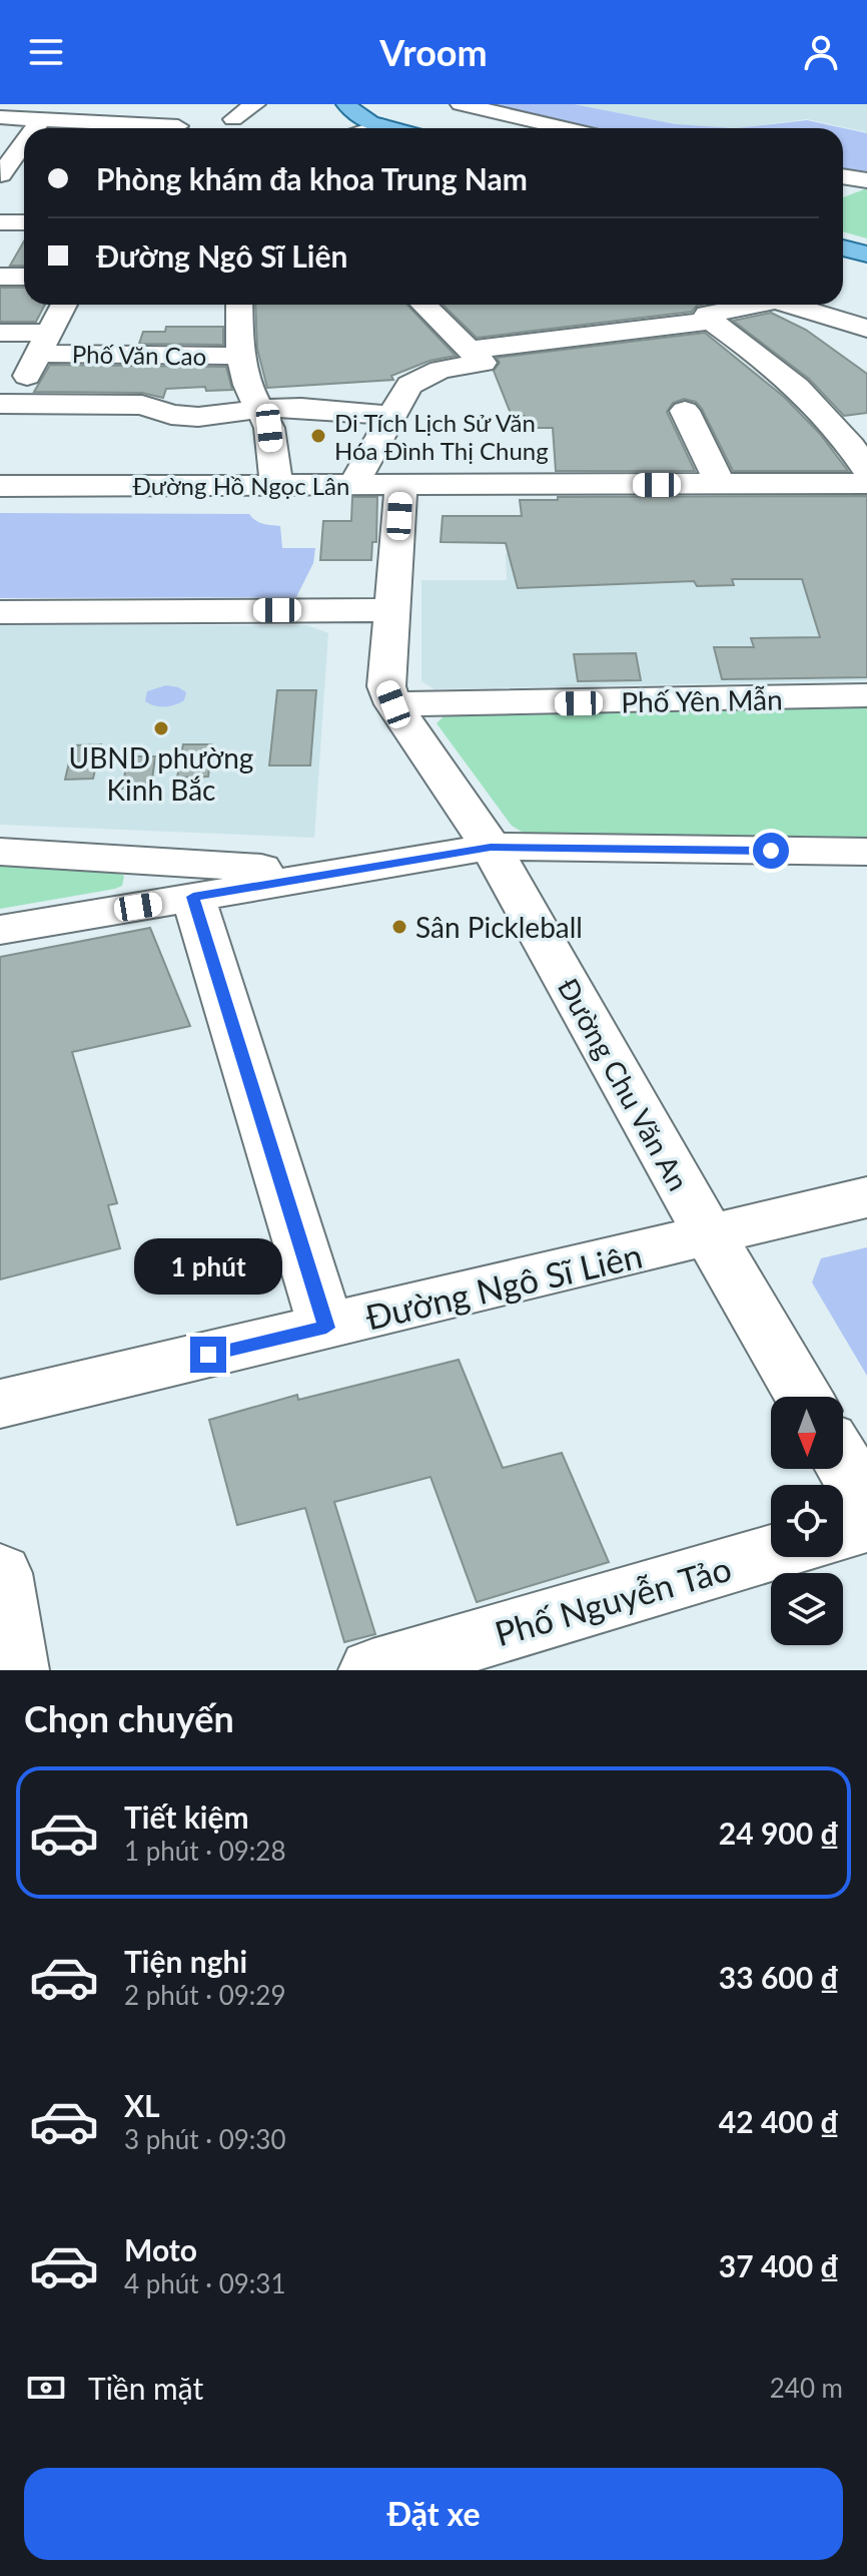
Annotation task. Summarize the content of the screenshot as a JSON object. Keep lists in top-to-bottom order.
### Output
{
  "streets": {
    "street": [
      "Phố Văn Cao",
      "Đường Hồ Ngọc Lân",
      "Phố Yên Mẫn",
      "Đường Chu Văn An",
      "Đường Ngô Sĩ Liên",
      "Phố Nguyễn Tảo"
    ]
  },
  "crossings": [
    ["Đường Hồ Ngọc Lân", "Đường Chu Văn An"],
    ["Phố Yên Mẫn", "Đường Chu Văn An"],
    ["Đường Chu Văn An", "Đường Ngô Sĩ Liên"]
  ],
  "places": ["Di Tích Lịch Sử Văn Hóa Đình Thị Chung", "UBND phường Kinh Bắc", "Sân Pickleball"],
  "north": "bottom",
  "page": {
    "header": "Vroom",
    "banner": ["Phòng khám đa khoa Trung Nam", "Đường Ngô Sĩ Liên"],
    "bubble": "1 phút",
    "heading": "Chọn chuyến",
    "list": [
      {
        "name": "Tiết kiệm",
        "note": "1 phút · 09:28",
        "value": "24 900 ₫"
      },
      {
        "name": "Tiện nghi",
        "note": "2 phút · 09:29",
        "value": "33 600 ₫"
      },
      {
        "name": "XL",
        "note": "3 phút · 09:30",
        "value": "42 400 ₫"
      },
      {
        "name": "Moto",
        "note": "4 phút · 09:31",
        "value": "37 400 ₫"
      }
    ],
    "pay": ["Tiền mặt", "240 m"],
    "buttons": "Đặt xe"
  }
}
